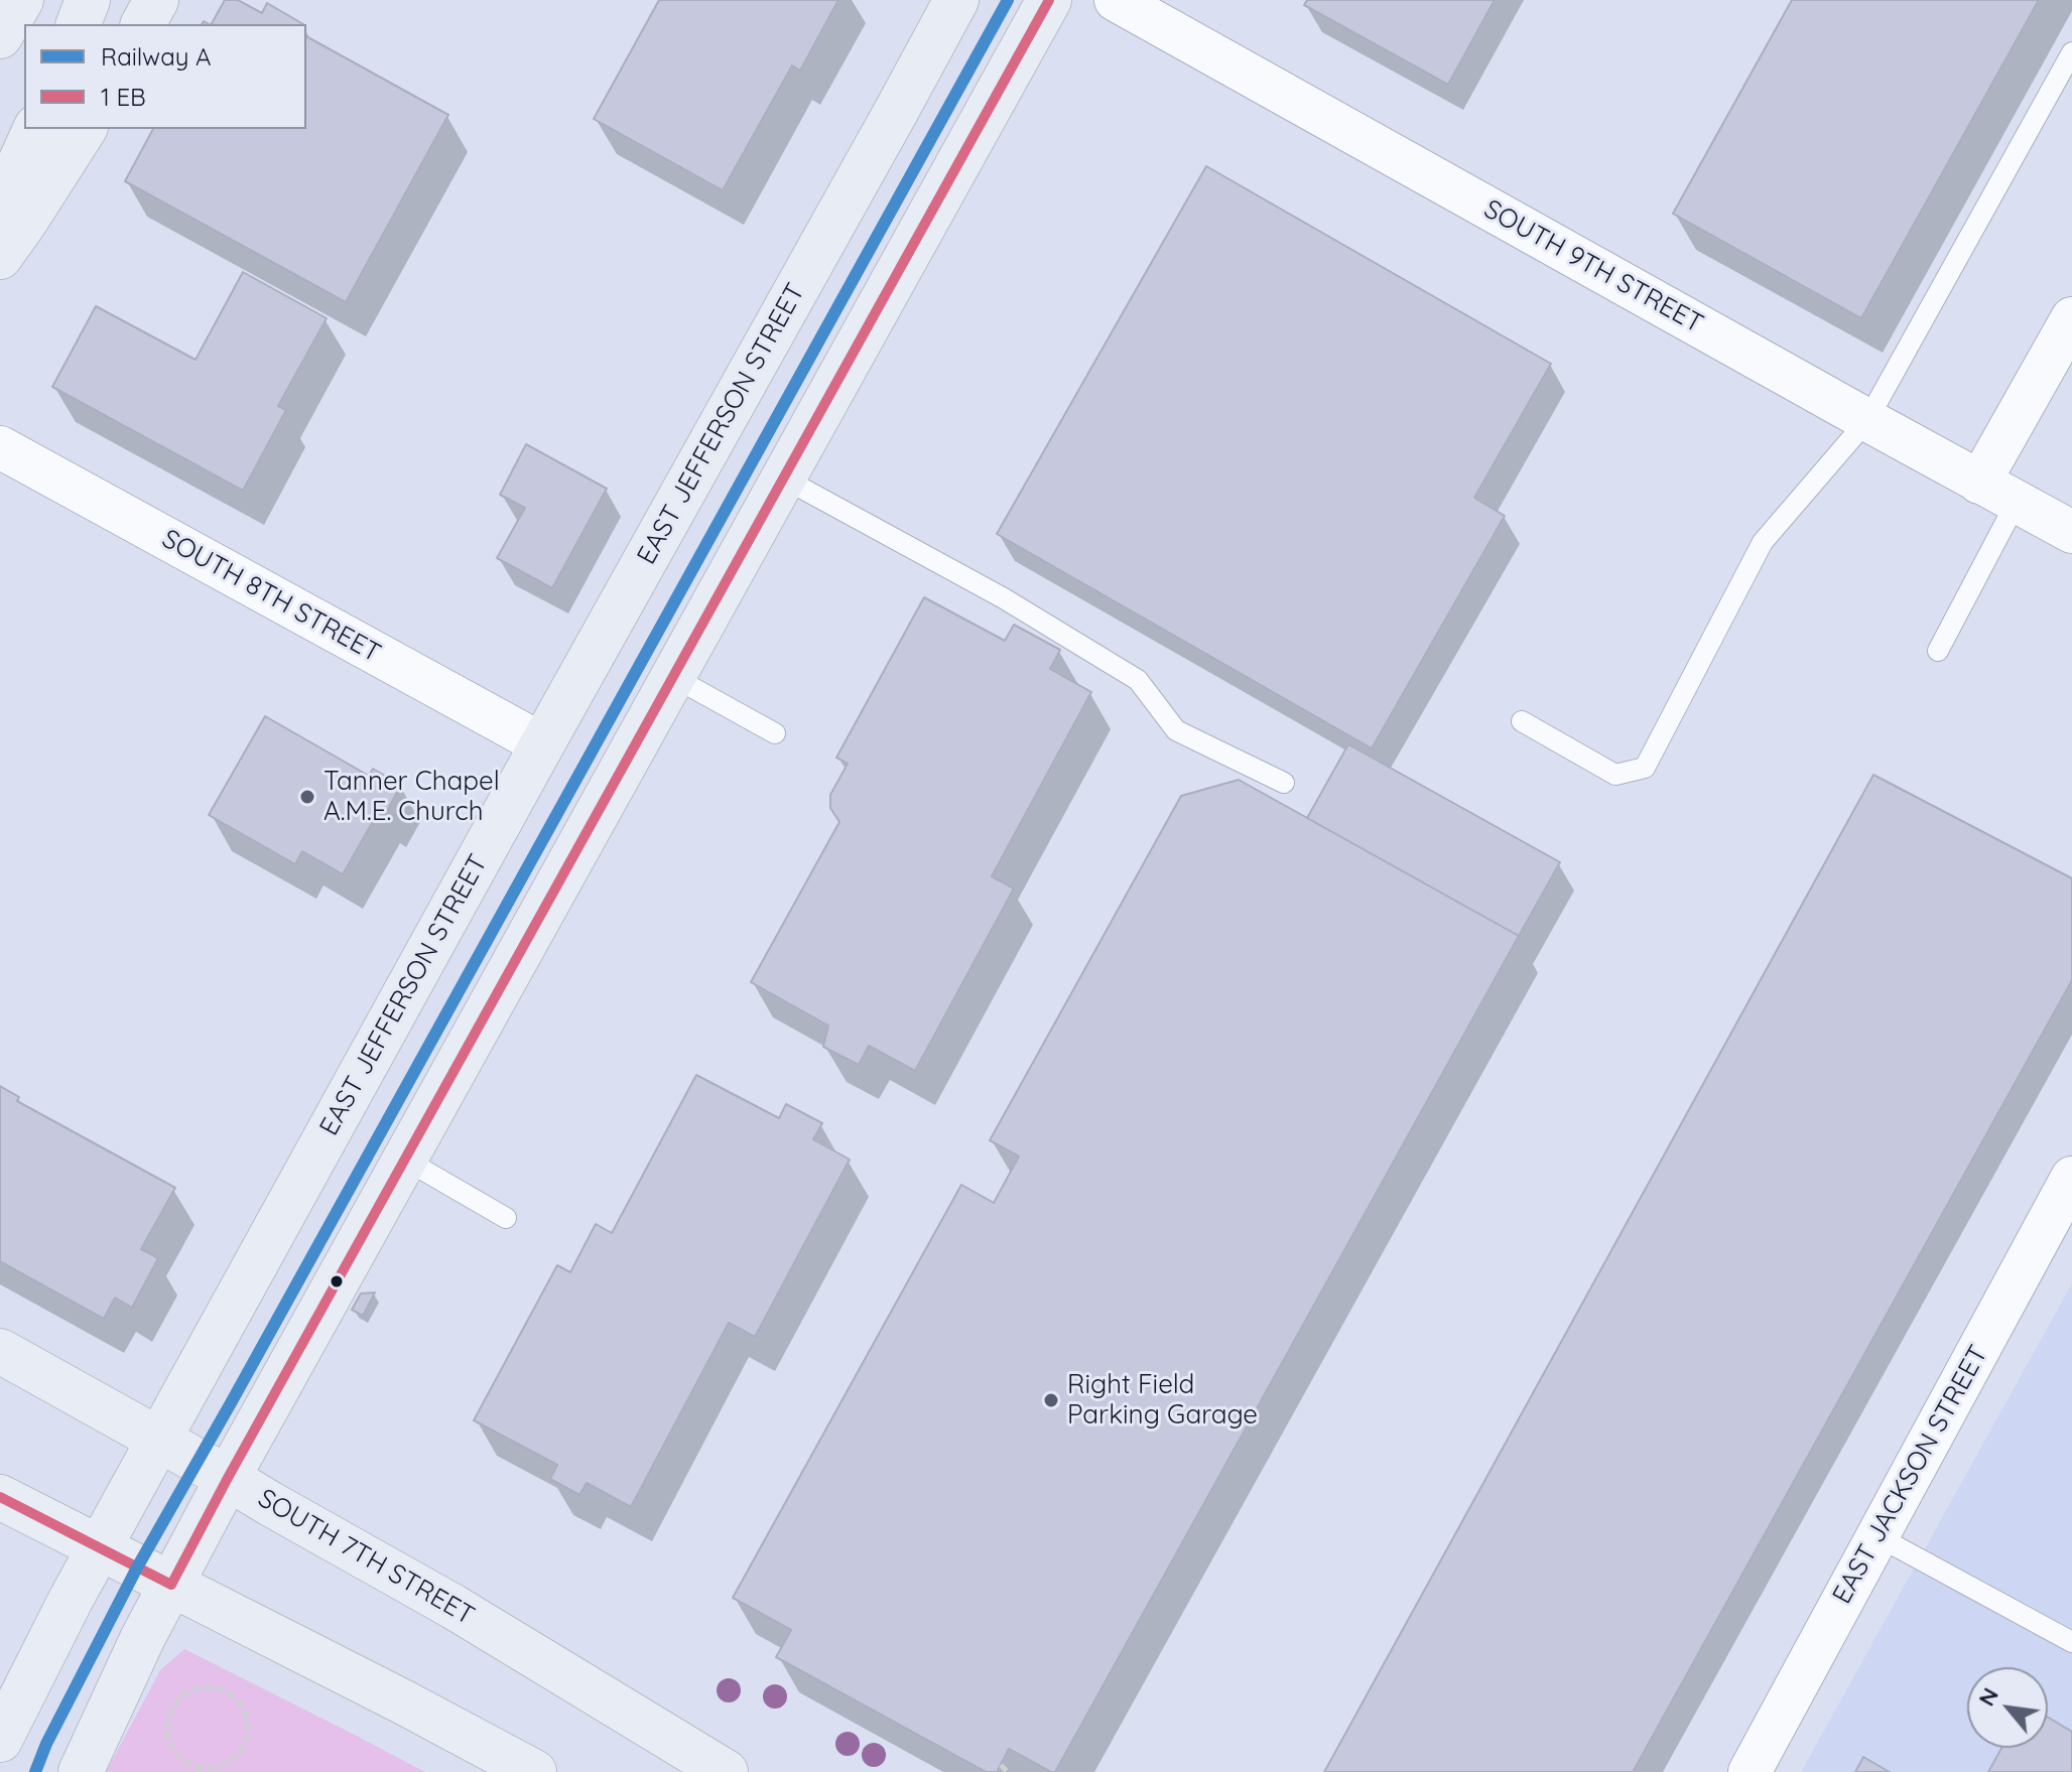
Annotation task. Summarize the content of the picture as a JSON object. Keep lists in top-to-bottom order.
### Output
{
  "streets": {
    "main road": ["EAST JEFFERSON STREET", "SOUTH 7TH STREET"],
    "street": ["SOUTH 9TH STREET", "SOUTH 8TH STREET", "EAST JACKSON STREET"]
  },
  "crossings": [
    ["EAST JEFFERSON STREET", "SOUTH 8TH STREET"],
    ["EAST JEFFERSON STREET", "SOUTH 7TH STREET"]
  ],
  "places": ["Tanner Chapel A.M.E. Church", "Right Field Parking Garage"],
  "lines": ["rail line A"],
  "legend": ["Railway A", "1 EB"],
  "north": "top left"
}
